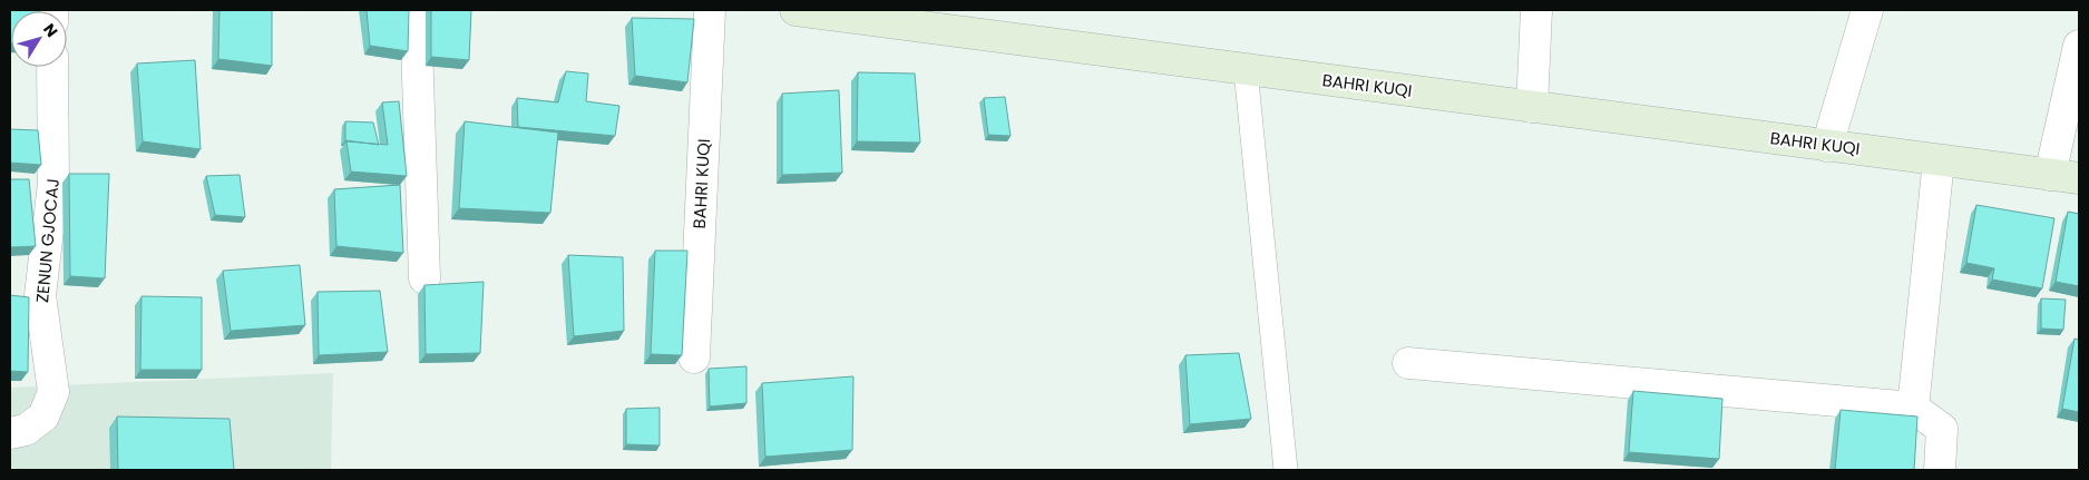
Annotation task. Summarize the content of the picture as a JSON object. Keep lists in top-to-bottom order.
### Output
{
  "streets": {
    "street": ["BAHRI KUQI", "ZENUN GJOCAJ"]
  },
  "north": "top right"
}
